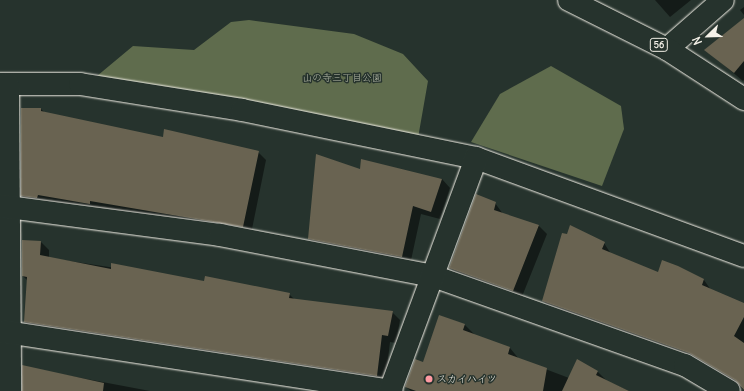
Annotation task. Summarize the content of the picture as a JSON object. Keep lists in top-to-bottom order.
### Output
{
  "streets": {
    "street": ["56"]
  },
  "parks": ["山の寺三丁目公園"],
  "places": ["スカイハイツ"],
  "north": "bottom left"
}
